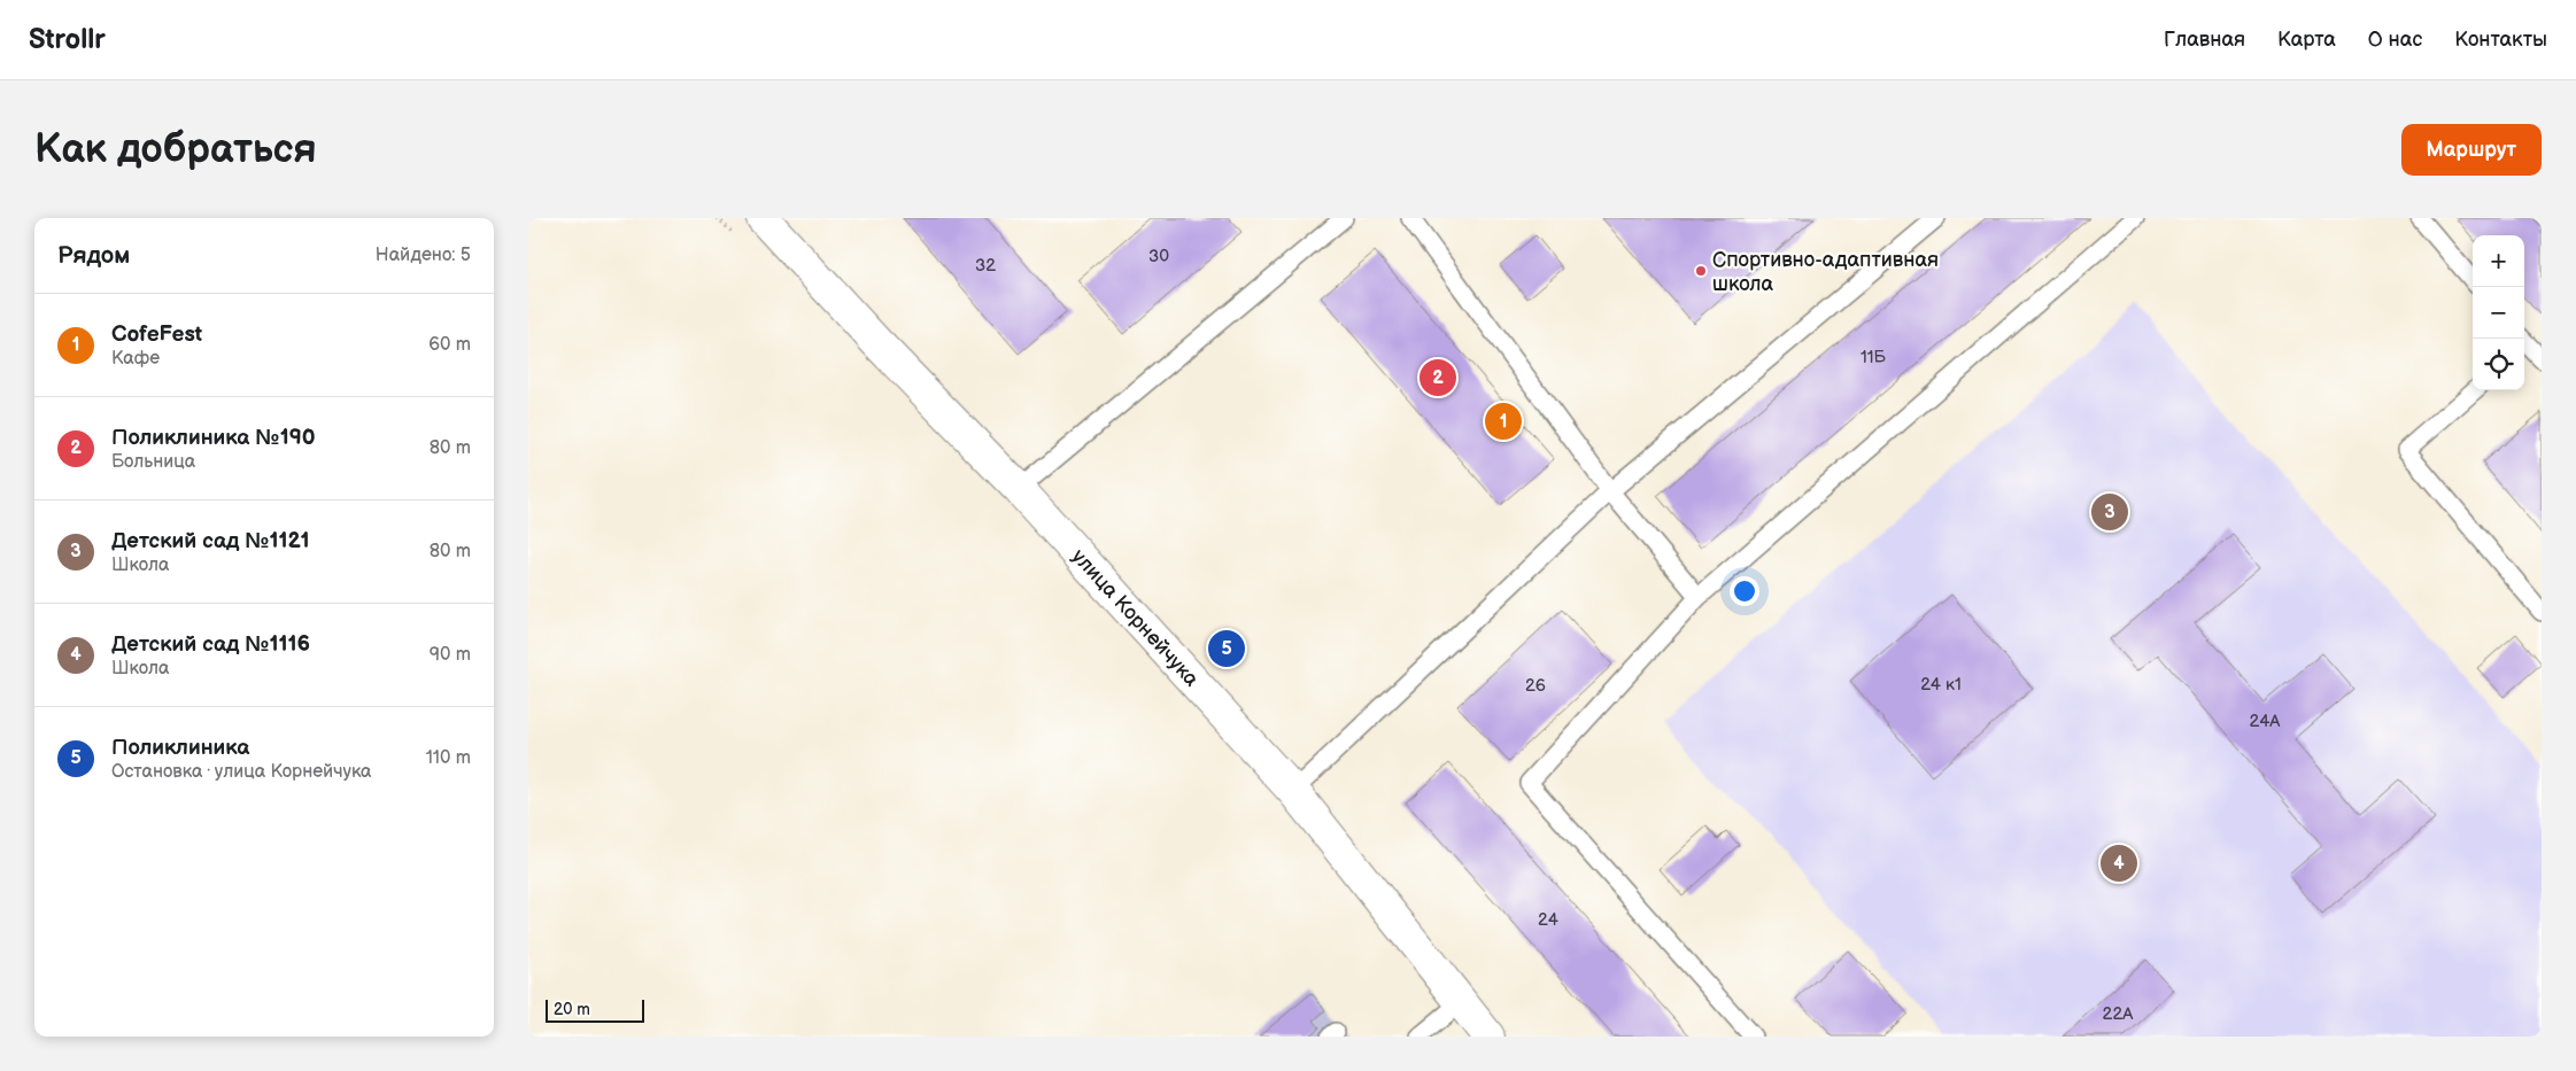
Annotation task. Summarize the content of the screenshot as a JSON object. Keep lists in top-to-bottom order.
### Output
{
  "streets": {
    "street": ["улица Корнейчука"]
  },
  "places": ["Спортивно-адаптивная школа"],
  "house_numbers": [
    "30",
    "32",
    "11Б",
    "24 к1",
    "26",
    "24А",
    "24",
    "22А"
  ],
  "scale_bar": "20 m",
  "page": {
    "header": "Strollr",
    "nav": [
      "Главная",
      "Карта",
      "О нас",
      "Контакты"
    ],
    "buttons": "Маршрут",
    "title": "Как добраться",
    "heading": ["Рядом", "Найдено: 5"],
    "map_buttons": ["+", "−"],
    "list": [
      {
        "mark": "1",
        "name": "CofeFest",
        "note": "Кафе",
        "value": "60 m"
      },
      {
        "mark": "2",
        "name": "Поликлиника №190",
        "note": "Больница",
        "value": "80 m"
      },
      {
        "mark": "3",
        "name": "Детский сад №1121",
        "note": "Школа",
        "value": "80 m"
      },
      {
        "mark": "4",
        "name": "Детский сад №1116",
        "note": "Школа",
        "value": "90 m"
      },
      {
        "mark": "5",
        "name": "Поликлиника",
        "note": "Остановка · улица Корнейчука",
        "value": "110 m"
      }
    ],
    "pins": [
      "2",
      "1",
      "3",
      "5",
      "4"
    ],
    "scale": "20 m"
  }
}
